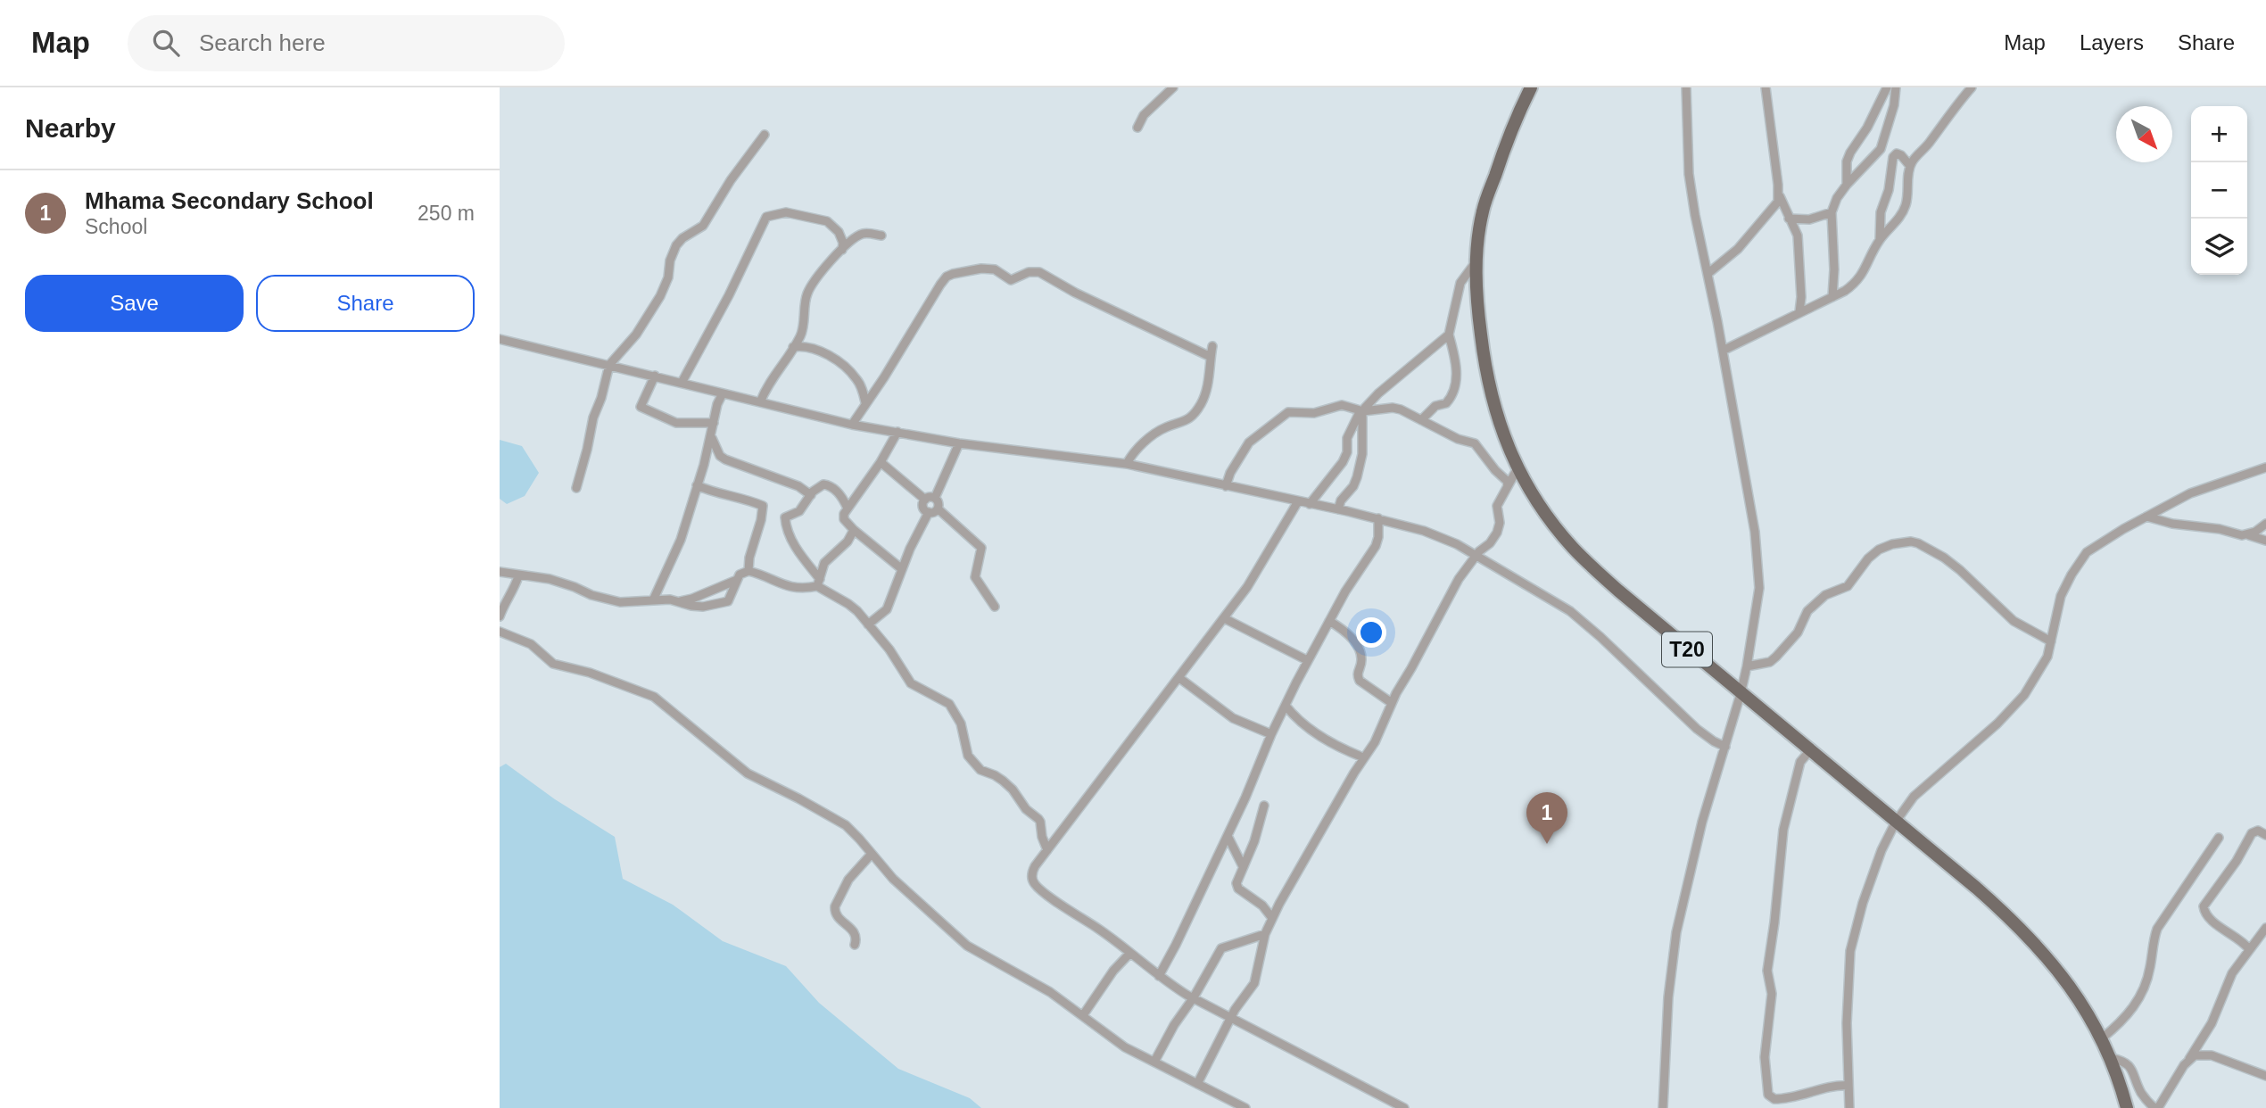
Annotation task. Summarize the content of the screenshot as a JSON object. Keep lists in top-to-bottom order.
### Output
{
  "streets": {
    "main road": ["T20"]
  },
  "north": "bottom right",
  "page": {
    "header": "Map",
    "search": "Search here",
    "nav": ["Map", "Layers", "Share"],
    "heading": "Nearby",
    "map_buttons": ["+", "−"],
    "list": [
      {
        "mark": "1",
        "name": "Mhama Secondary School",
        "note": "School",
        "value": "250 m"
      }
    ],
    "buttons": ["Save", "Share"],
    "pins": "1"
  }
}
